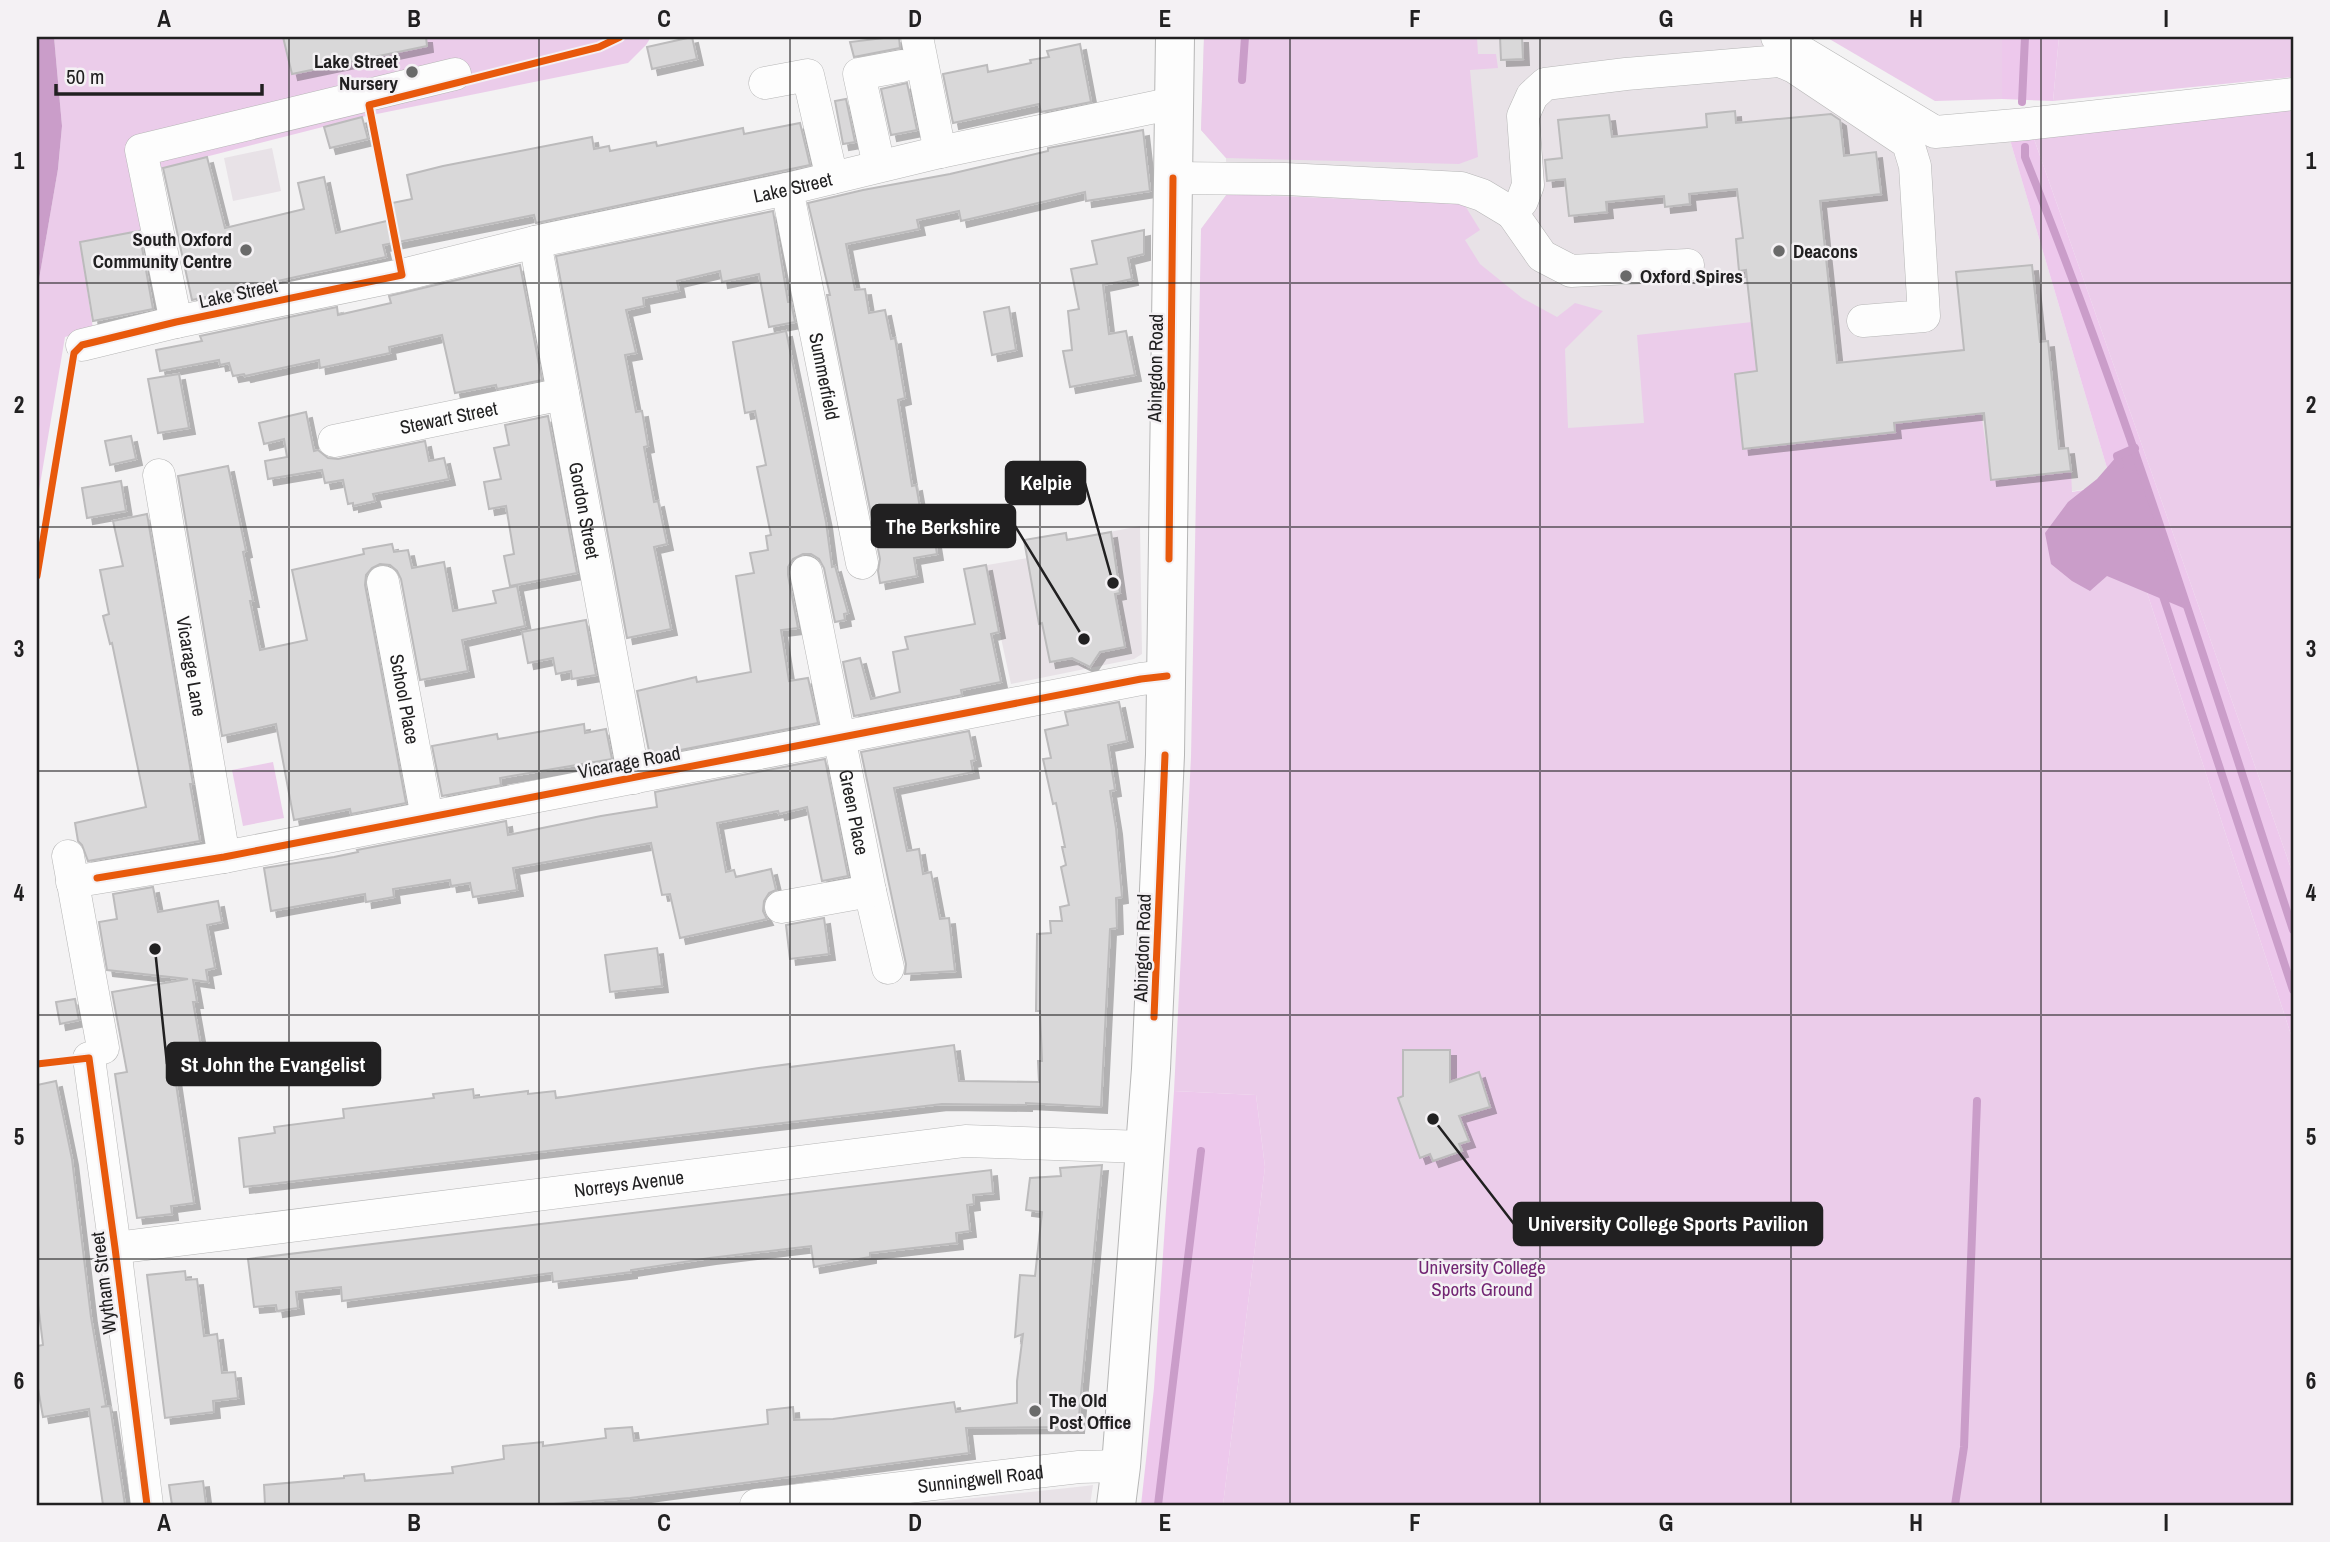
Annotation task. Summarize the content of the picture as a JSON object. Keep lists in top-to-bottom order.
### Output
{
  "streets": {
    "main road": ["Abingdon Road"],
    "street": [
      "Lake Street",
      "Summerfield",
      "Stewart Street",
      "Gordon Street",
      "Vicarage Lane",
      "School Place",
      "Vicarage Road",
      "Green Place",
      "Norreys Avenue",
      "Wytham Street",
      "Sunningwell Road"
    ]
  },
  "crossings": [
    ["Lake Street", "Abingdon Road"],
    ["Lake Street", "Summerfield"],
    ["Lake Street", "Gordon Street"],
    ["Abingdon Road", "Vicarage Road"],
    ["Abingdon Road", "Norreys Avenue"],
    ["Abingdon Road", "Sunningwell Road"],
    ["Stewart Street", "Gordon Street"],
    ["Gordon Street", "Vicarage Road"],
    ["Vicarage Lane", "Vicarage Road"],
    ["School Place", "Vicarage Road"],
    ["Vicarage Road", "Green Place"],
    ["Vicarage Road", "Wytham Street"],
    ["Norreys Avenue", "Wytham Street"]
  ],
  "parks": ["University College Sports Ground"],
  "places": [
    "Lake Street Nursery",
    "South Oxford Community Centre",
    "Deacons",
    "Oxford Spires",
    "Kelpie",
    "The Berkshire",
    "St John the Evangelist",
    "University College Sports Pavilion",
    "The Old Post Office"
  ],
  "scale_bar": "50 m",
  "grid": {
    "columns": [
      "A",
      "B",
      "C",
      "D",
      "E",
      "F",
      "G",
      "H",
      "I"
    ],
    "rows": [
      "1",
      "2",
      "3",
      "4",
      "5",
      "6"
    ]
  }
}
